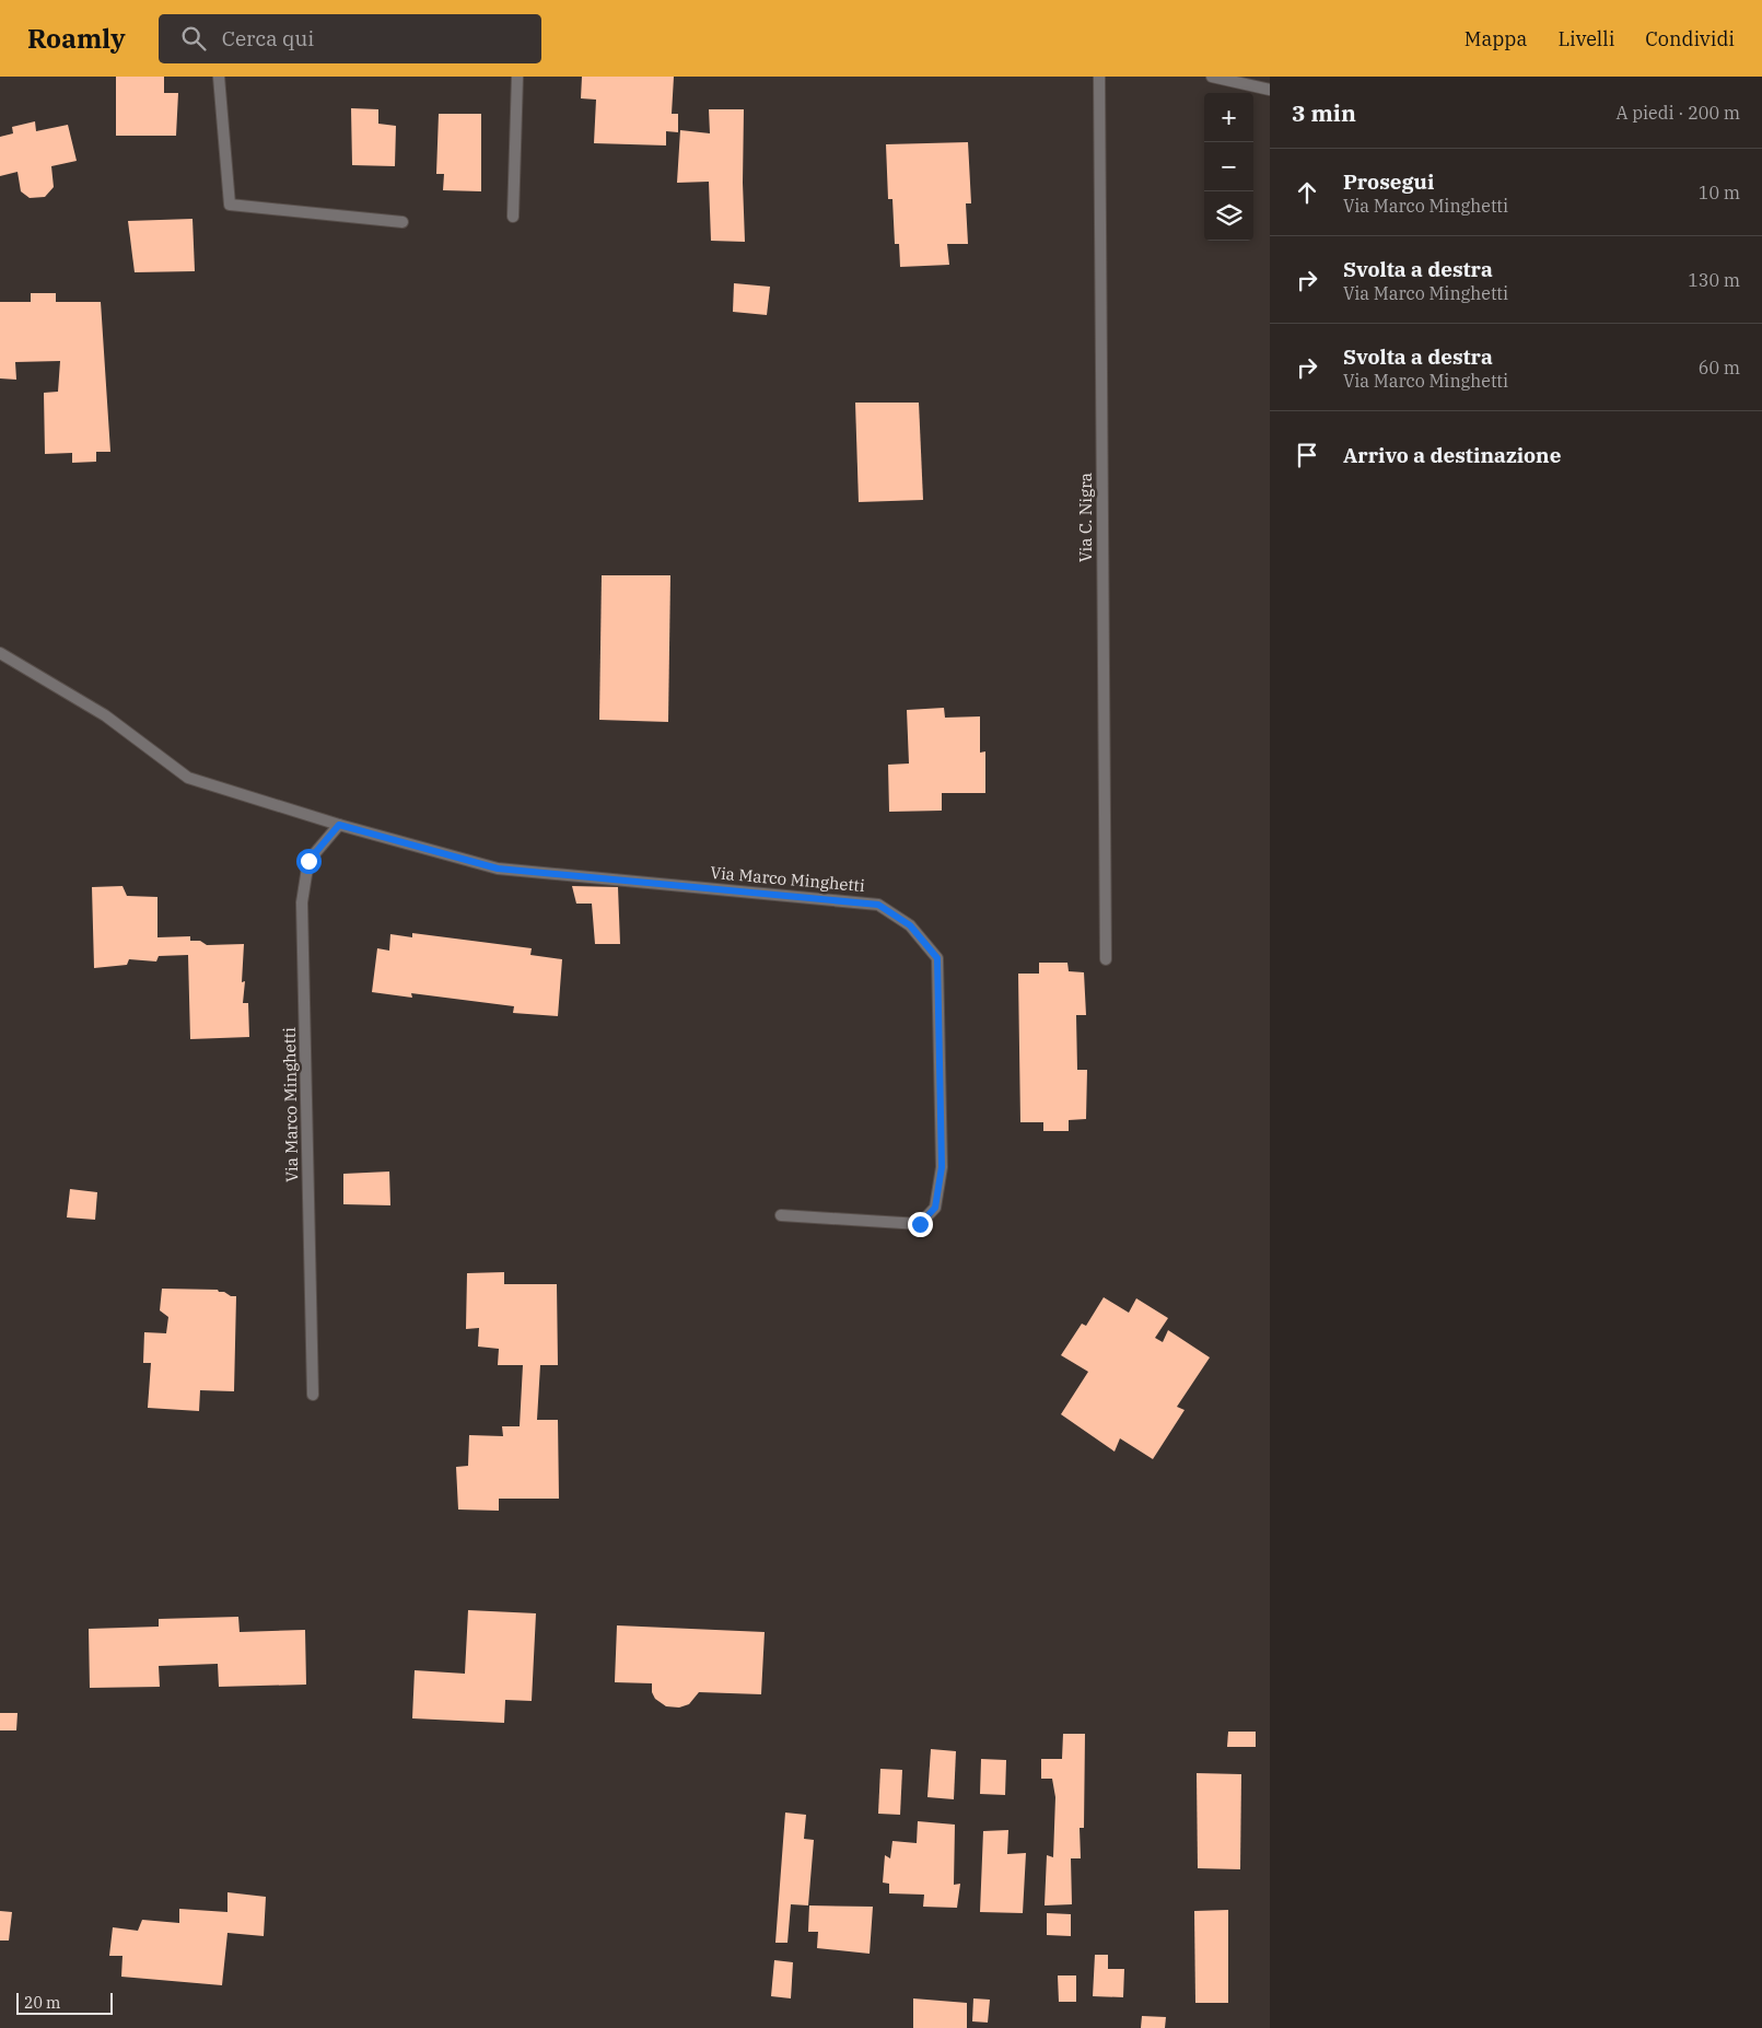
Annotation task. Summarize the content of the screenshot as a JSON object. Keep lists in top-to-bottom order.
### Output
{
  "streets": {
    "street": ["Via C. Nigra", "Via Marco Minghetti"]
  },
  "scale_bar": "20 m",
  "page": {
    "header": "Roamly",
    "search": "Cerca qui",
    "nav": ["Mappa", "Livelli", "Condividi"],
    "heading": ["3 min", "A piedi · 200 m"],
    "map_buttons": ["+", "−"],
    "list": [
      ["Prosegui", "Via Marco Minghetti", "10 m"],
      ["Svolta a destra", "Via Marco Minghetti", "130 m"],
      ["Svolta a destra", "Via Marco Minghetti", "60 m"],
      "Arrivo a destinazione"
    ],
    "scale": "20 m"
  }
}
